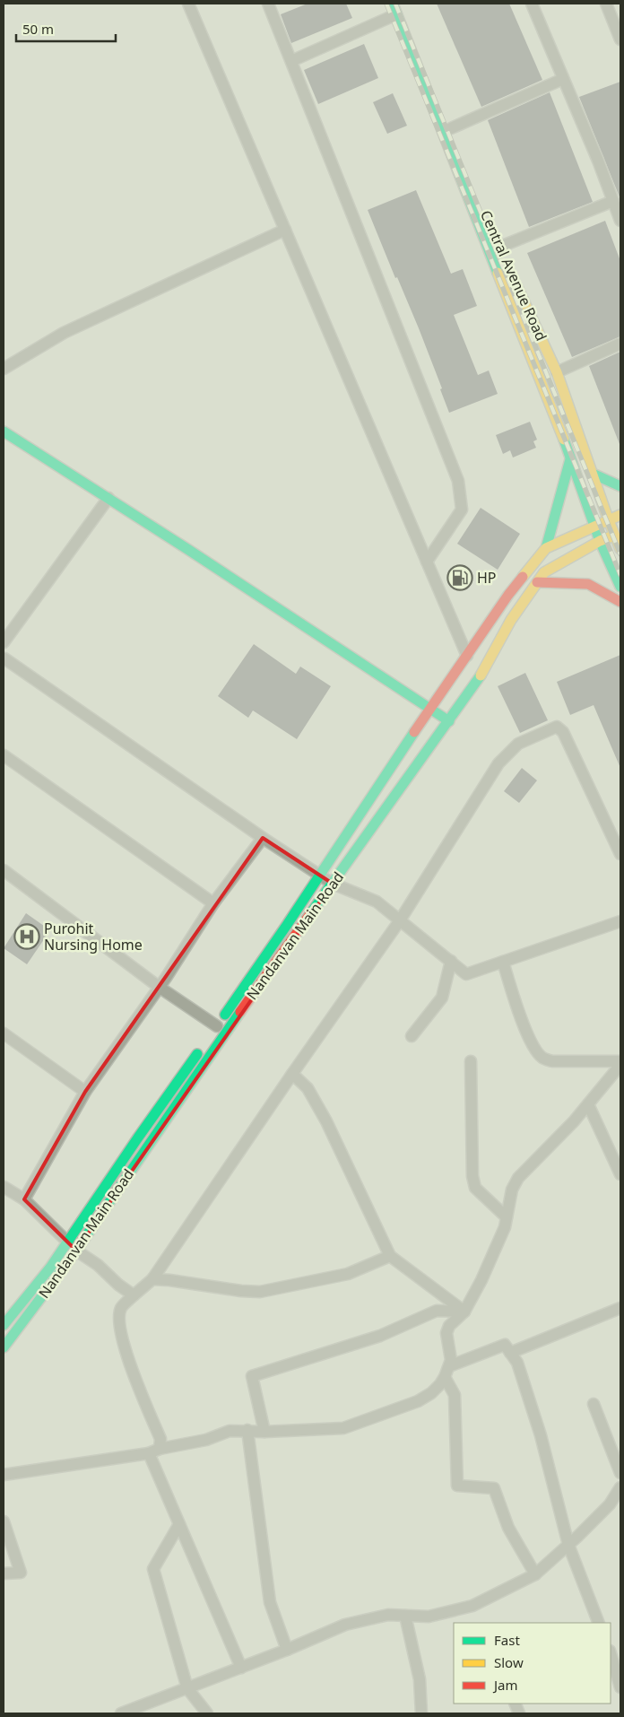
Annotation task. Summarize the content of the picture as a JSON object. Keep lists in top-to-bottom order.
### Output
{
  "streets": {
    "main road": ["Central Avenue Road", "Nandanvan Main Road"]
  },
  "crossings": [
    ["Central Avenue Road", "Nandanvan Main Road"]
  ],
  "places": {
    "fuel station": ["HP"],
    "hospital": ["Purohit Nursing Home"]
  },
  "legend": ["Fast", "Slow", "Jam"],
  "scale_bar": "50 m"
}
